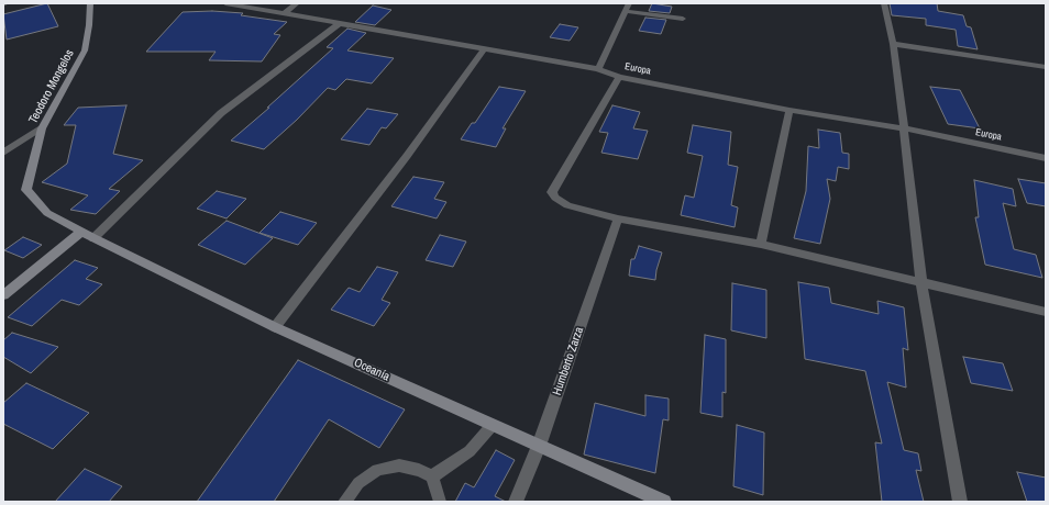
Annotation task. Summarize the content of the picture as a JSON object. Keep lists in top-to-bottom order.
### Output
{
  "streets": {
    "street": [
      "Europa",
      "Teodoro Mongelos",
      "Humberto Zarza",
      "Oceanía"
    ]
  },
  "crossings": [
    ["Teodoro Mongelos", "Oceanía"],
    ["Humberto Zarza", "Oceanía"]
  ]
}
